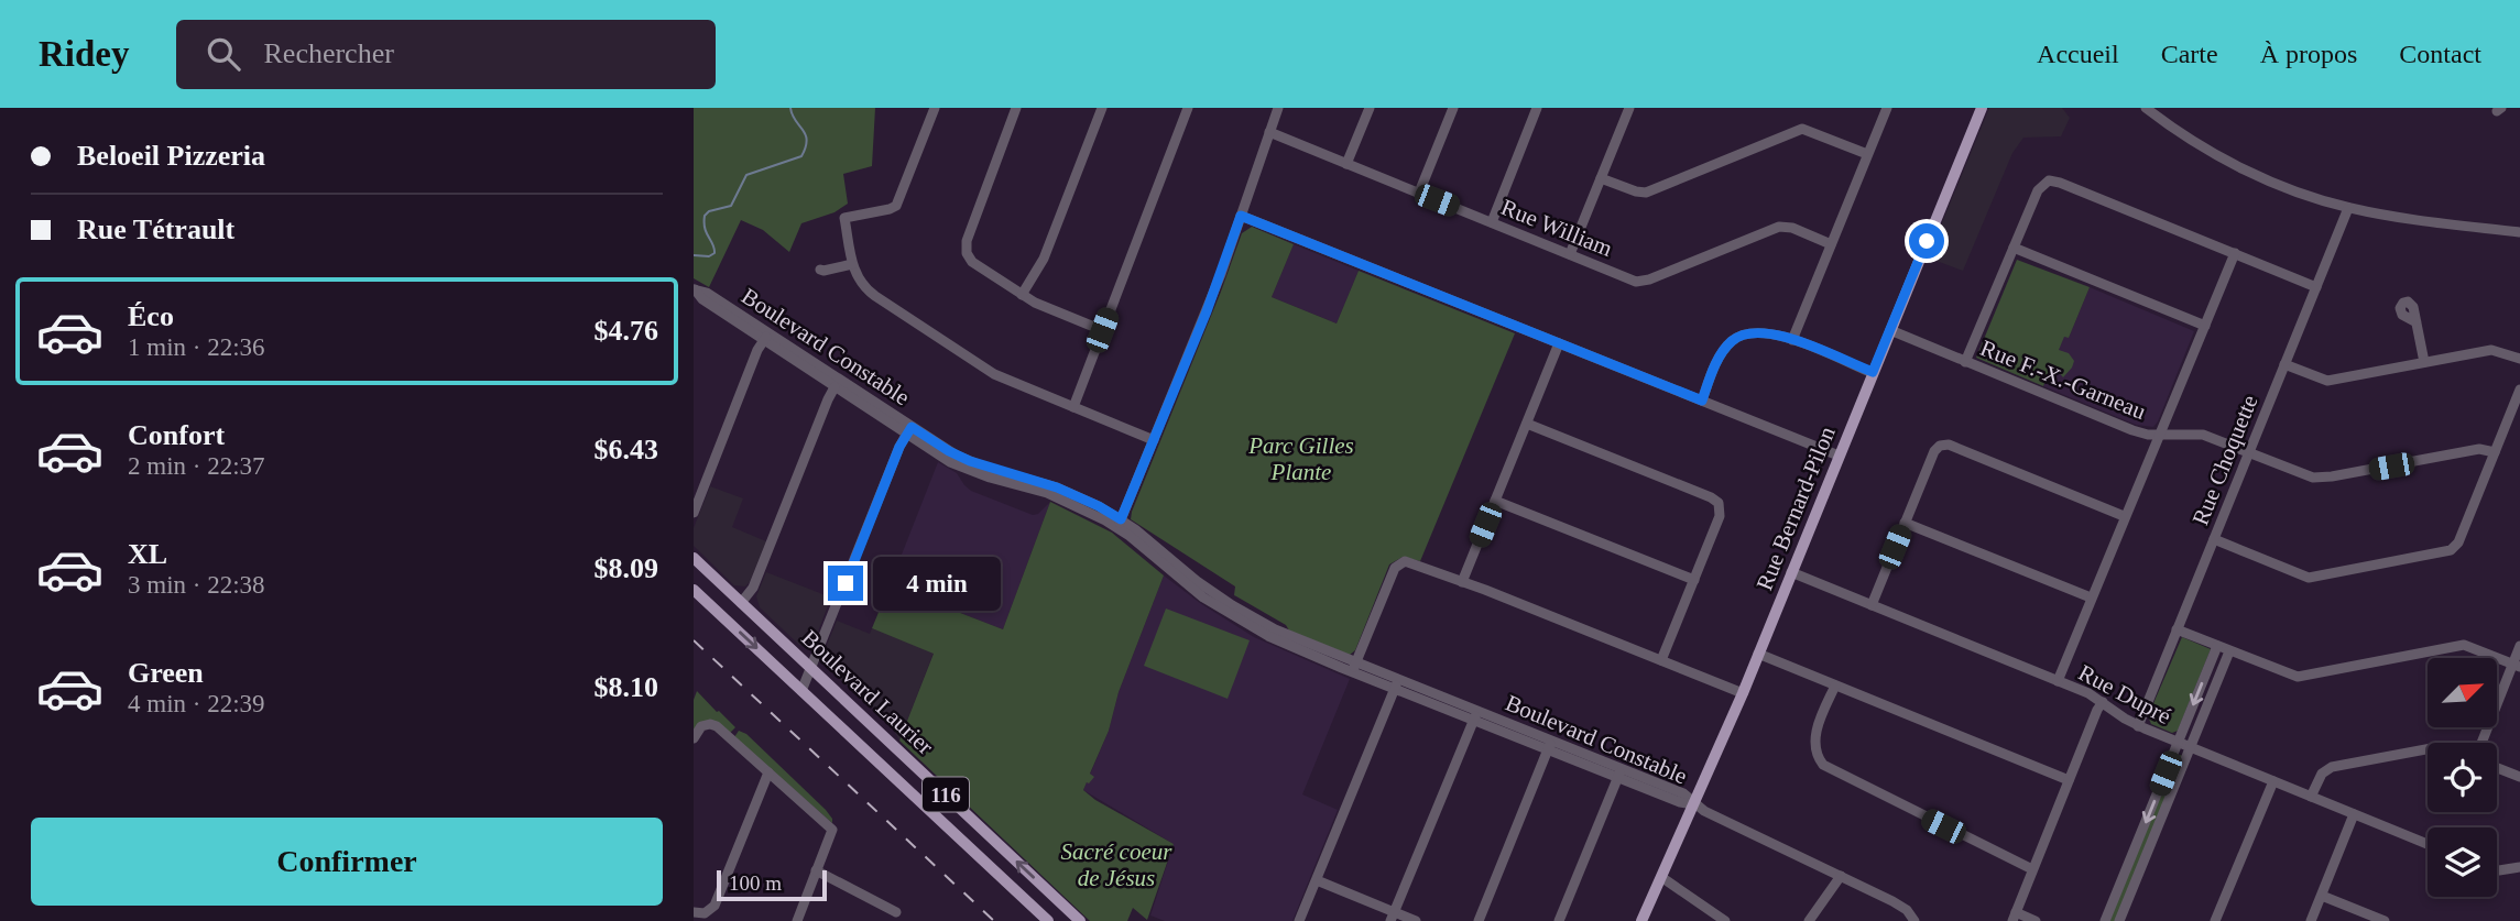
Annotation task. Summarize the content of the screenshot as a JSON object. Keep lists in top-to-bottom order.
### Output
{
  "streets": {
    "main road": ["Rue Bernard-Pilon", "Boulevard Laurier", "116"],
    "street": [
      "Rue William",
      "Boulevard Constable",
      "Rue F.-X.-Garneau",
      "Rue Choquette",
      "Rue Dupré"
    ]
  },
  "crossings": [
    ["Boulevard Constable", "Rue Bernard-Pilon"],
    ["Rue F.-X.-Garneau", "Rue Choquette"],
    ["Rue F.-X.-Garneau", "Rue Bernard-Pilon"],
    ["Rue Choquette", "Rue Dupré"],
    ["Rue Bernard-Pilon", "Rue Dupré"]
  ],
  "parks": ["Parc Gilles Plante", "Sacré coeur de Jésus"],
  "scale_bar": "100 m",
  "north": "top right",
  "page": {
    "header": "Ridey",
    "search": "Rechercher",
    "nav": [
      "Accueil",
      "Carte",
      "À propos",
      "Contact"
    ],
    "banner": ["Beloeil Pizzeria", "Rue Tétrault"],
    "list": [
      {
        "name": "Éco",
        "note": "1 min · 22:36",
        "value": "$4.76"
      },
      {
        "name": "Confort",
        "note": "2 min · 22:37",
        "value": "$6.43"
      },
      {
        "name": "XL",
        "note": "3 min · 22:38",
        "value": "$8.09"
      },
      {
        "name": "Green",
        "note": "4 min · 22:39",
        "value": "$8.10"
      }
    ],
    "bubble": "4 min",
    "buttons": "Confirmer",
    "scale": "100 m"
  }
}
